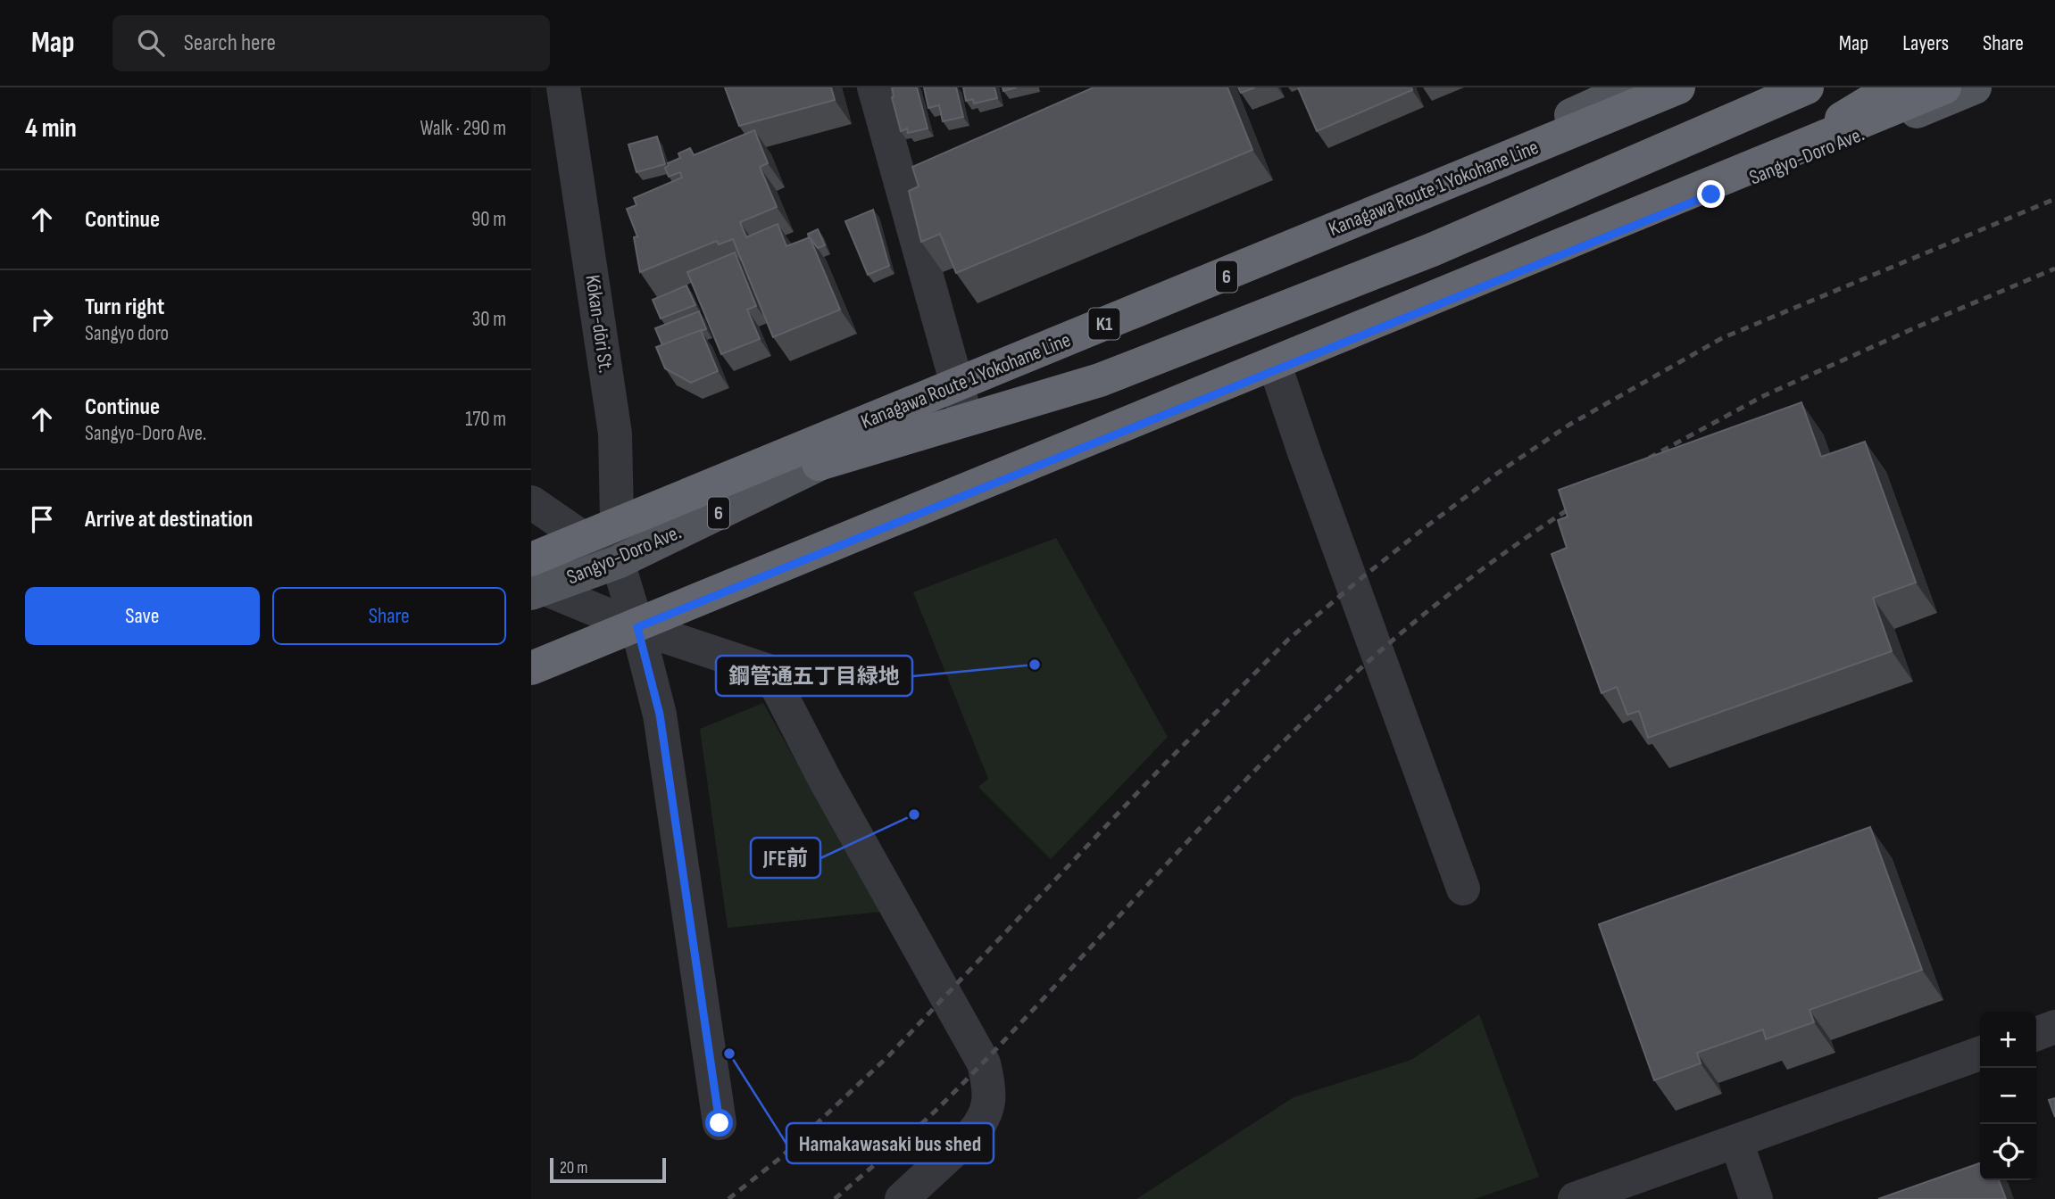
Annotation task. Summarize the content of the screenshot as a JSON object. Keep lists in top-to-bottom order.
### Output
{
  "streets": {
    "highway": ["Kanagawa Route 1 Yokohane Line", "K1"],
    "main road": ["Sangyo-Doro Ave.", "6"],
    "street": ["Kōkan-dōri St."]
  },
  "crossings": [
    ["Sangyo-Doro Ave.", "Kanagawa Route 1 Yokohane Line"],
    ["Sangyo-Doro Ave.", "Kōkan-dōri St."]
  ],
  "places": ["鋼管通五丁目緑地", "JFE前", "Hamakawasaki bus shed"],
  "scale_bar": "20 m",
  "page": {
    "header": "Map",
    "search": "Search here",
    "nav": ["Map", "Layers", "Share"],
    "heading": ["4 min", "Walk · 290 m"],
    "list": [
      ["Continue", "90 m"],
      ["Turn right", "Sangyo doro", "30 m"],
      ["Continue", "Sangyo-Doro Ave.", "170 m"],
      "Arrive at destination"
    ],
    "buttons": ["Save", "Share"],
    "map_buttons": ["+", "−"],
    "scale": "20 m"
  }
}
